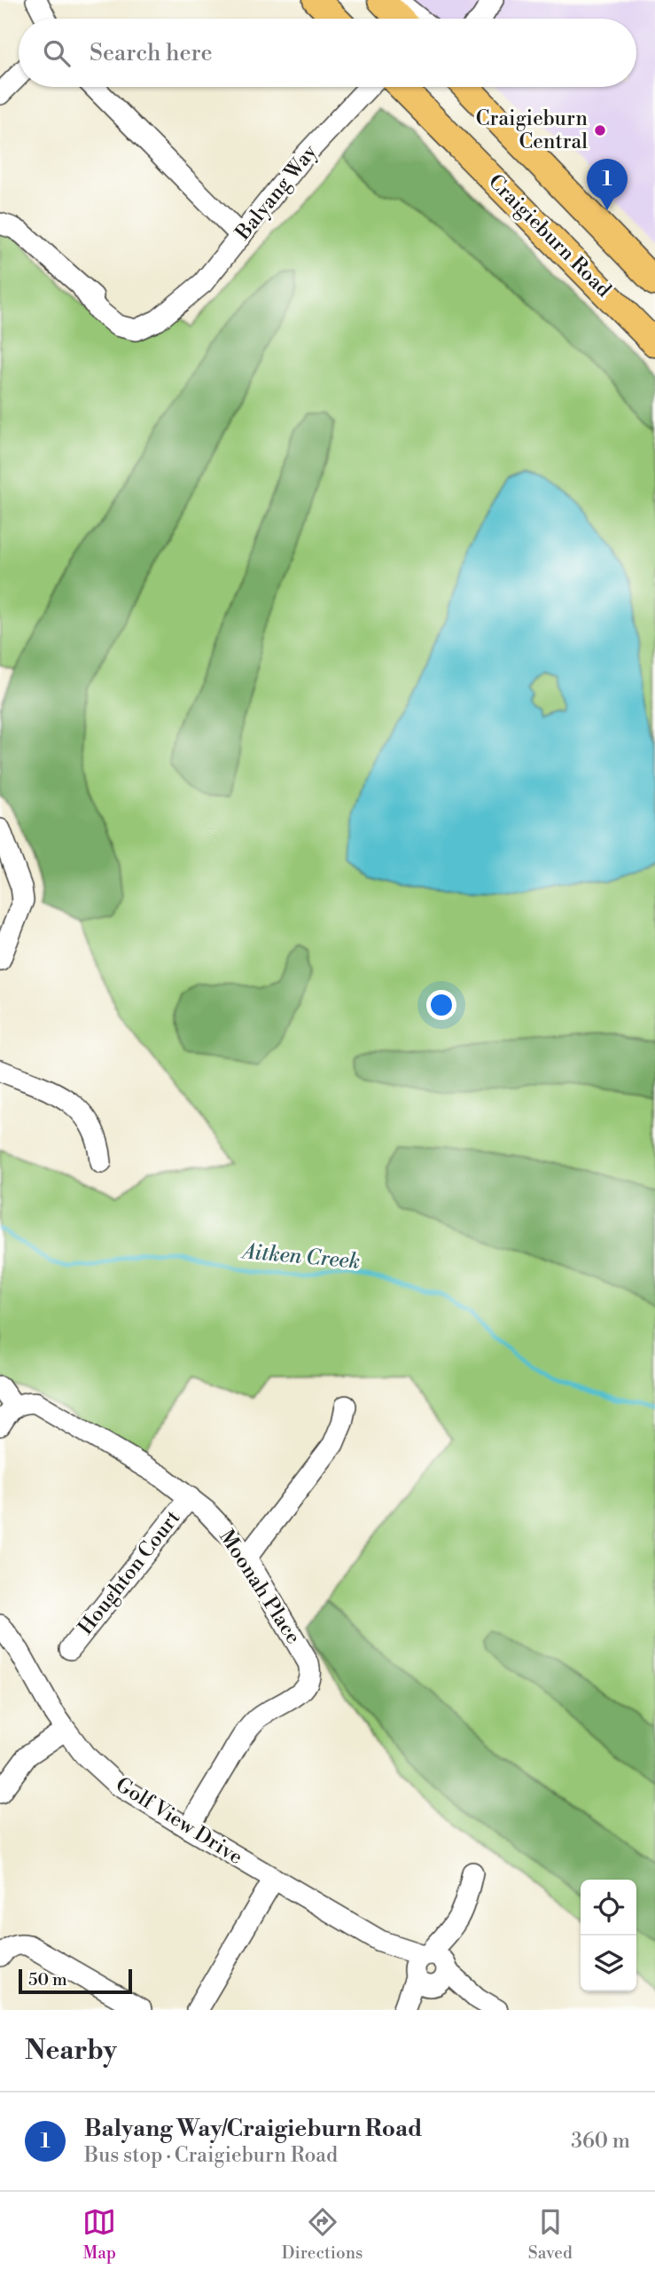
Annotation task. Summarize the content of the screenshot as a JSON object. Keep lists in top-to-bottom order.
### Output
{
  "streets": {
    "main road": ["Craigieburn Road"],
    "street": [
      "Balyang Way",
      "Houghton Court",
      "Moonah Place",
      "Golf View Drive"
    ]
  },
  "crossings": [
    ["Houghton Court", "Moonah Place"],
    ["Moonah Place", "Golf View Drive"]
  ],
  "water": ["Aitken Creek"],
  "places": ["Craigieburn Central"],
  "scale_bar": "50 m",
  "page": {
    "search": "Search here",
    "pins": "1",
    "scale": "50 m",
    "heading": "Nearby",
    "list": [
      {
        "mark": "1",
        "name": "Balyang Way/Craigieburn Road",
        "note": "Bus stop · Craigieburn Road",
        "value": "360 m"
      }
    ],
    "nav": ["Map", "Directions", "Saved"]
  }
}
